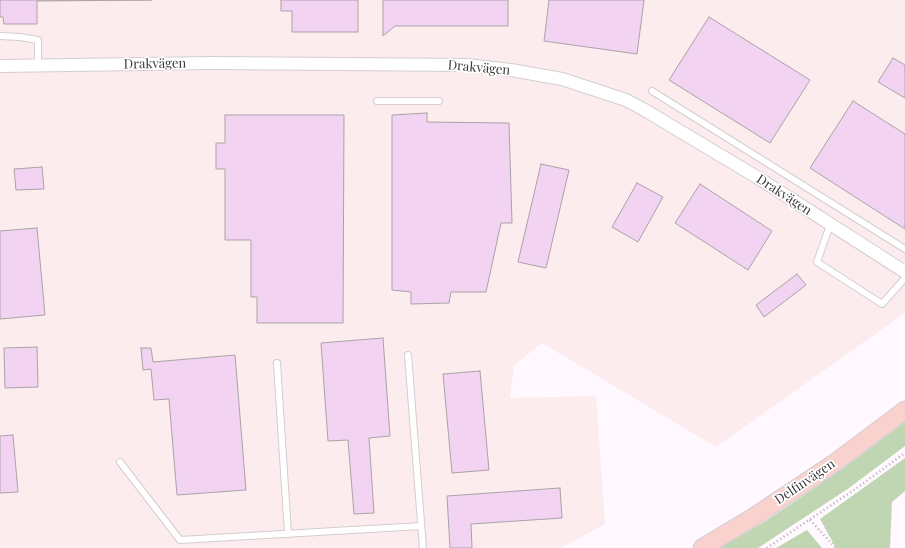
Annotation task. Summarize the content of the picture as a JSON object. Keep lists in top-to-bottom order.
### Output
{
  "streets": {
    "street": ["Drakvägen", "Delfinvägen"]
  }
}
